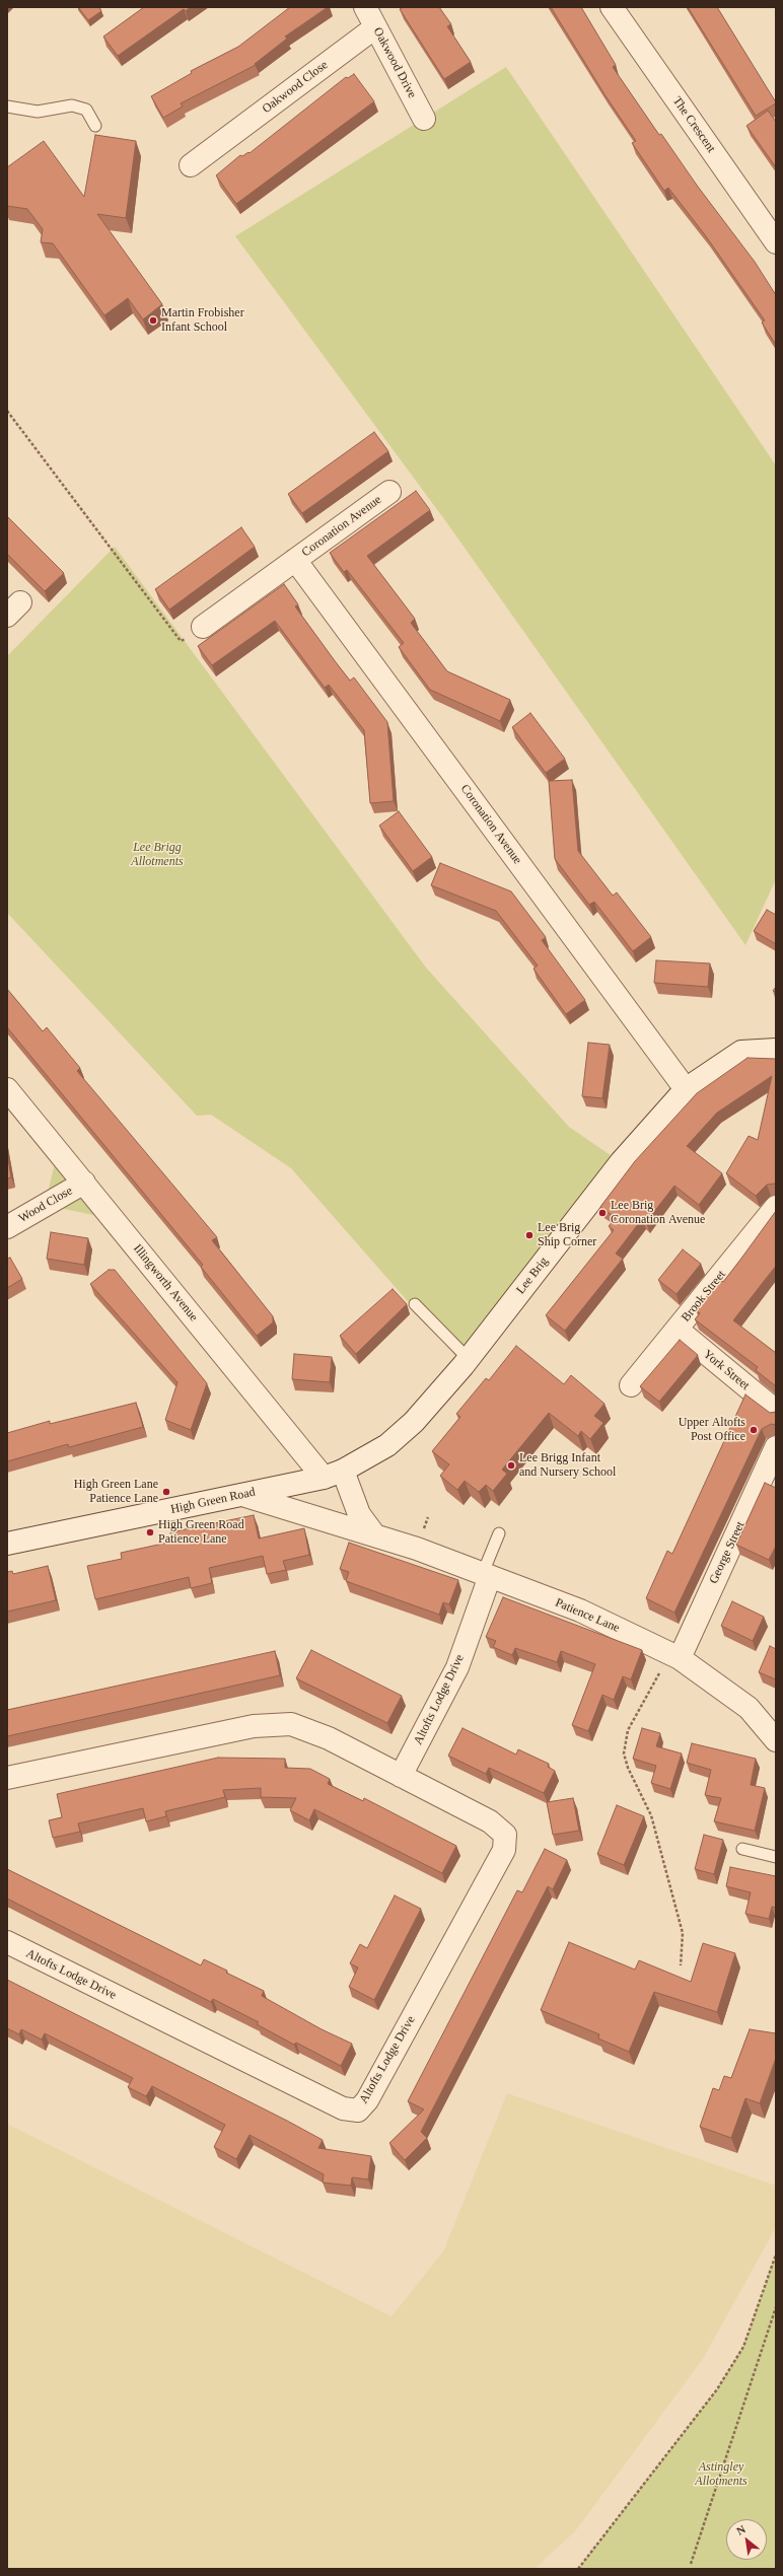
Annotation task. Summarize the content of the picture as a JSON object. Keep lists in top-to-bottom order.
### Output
{
  "streets": {
    "street": [
      "Oakwood Drive",
      "Oakwood Close",
      "The Crescent",
      "Coronation Avenue",
      "Wood Close",
      "Lee Brig",
      "Illingworth Avenue",
      "Brook Street",
      "York Street",
      "High Green Road",
      "George Street",
      "Patience Lane",
      "Altofts Lodge Drive"
    ]
  },
  "crossings": [
    ["Oakwood Drive", "Oakwood Close"],
    ["Coronation Avenue", "Lee Brig"],
    ["Wood Close", "Illingworth Avenue"],
    ["Lee Brig", "Illingworth Avenue"],
    ["Lee Brig", "High Green Road"],
    ["Illingworth Avenue", "High Green Road"],
    ["Brook Street", "York Street"],
    ["High Green Road", "Patience Lane"],
    ["George Street", "Patience Lane"],
    ["Patience Lane", "Altofts Lodge Drive"]
  ],
  "parks": ["Lee Brigg Allotments", "Astingley Allotments"],
  "places": [
    "Martin Frobisher Infant School",
    "Lee Brig Coronation Avenue",
    "Lee Brig Ship Corner",
    "Upper Altofts Post Office",
    "Lee Brigg Infant and Nursery School",
    "High Green Lane Patience Lane",
    "High Green Road Patience Lane"
  ],
  "north": "top left"
}
